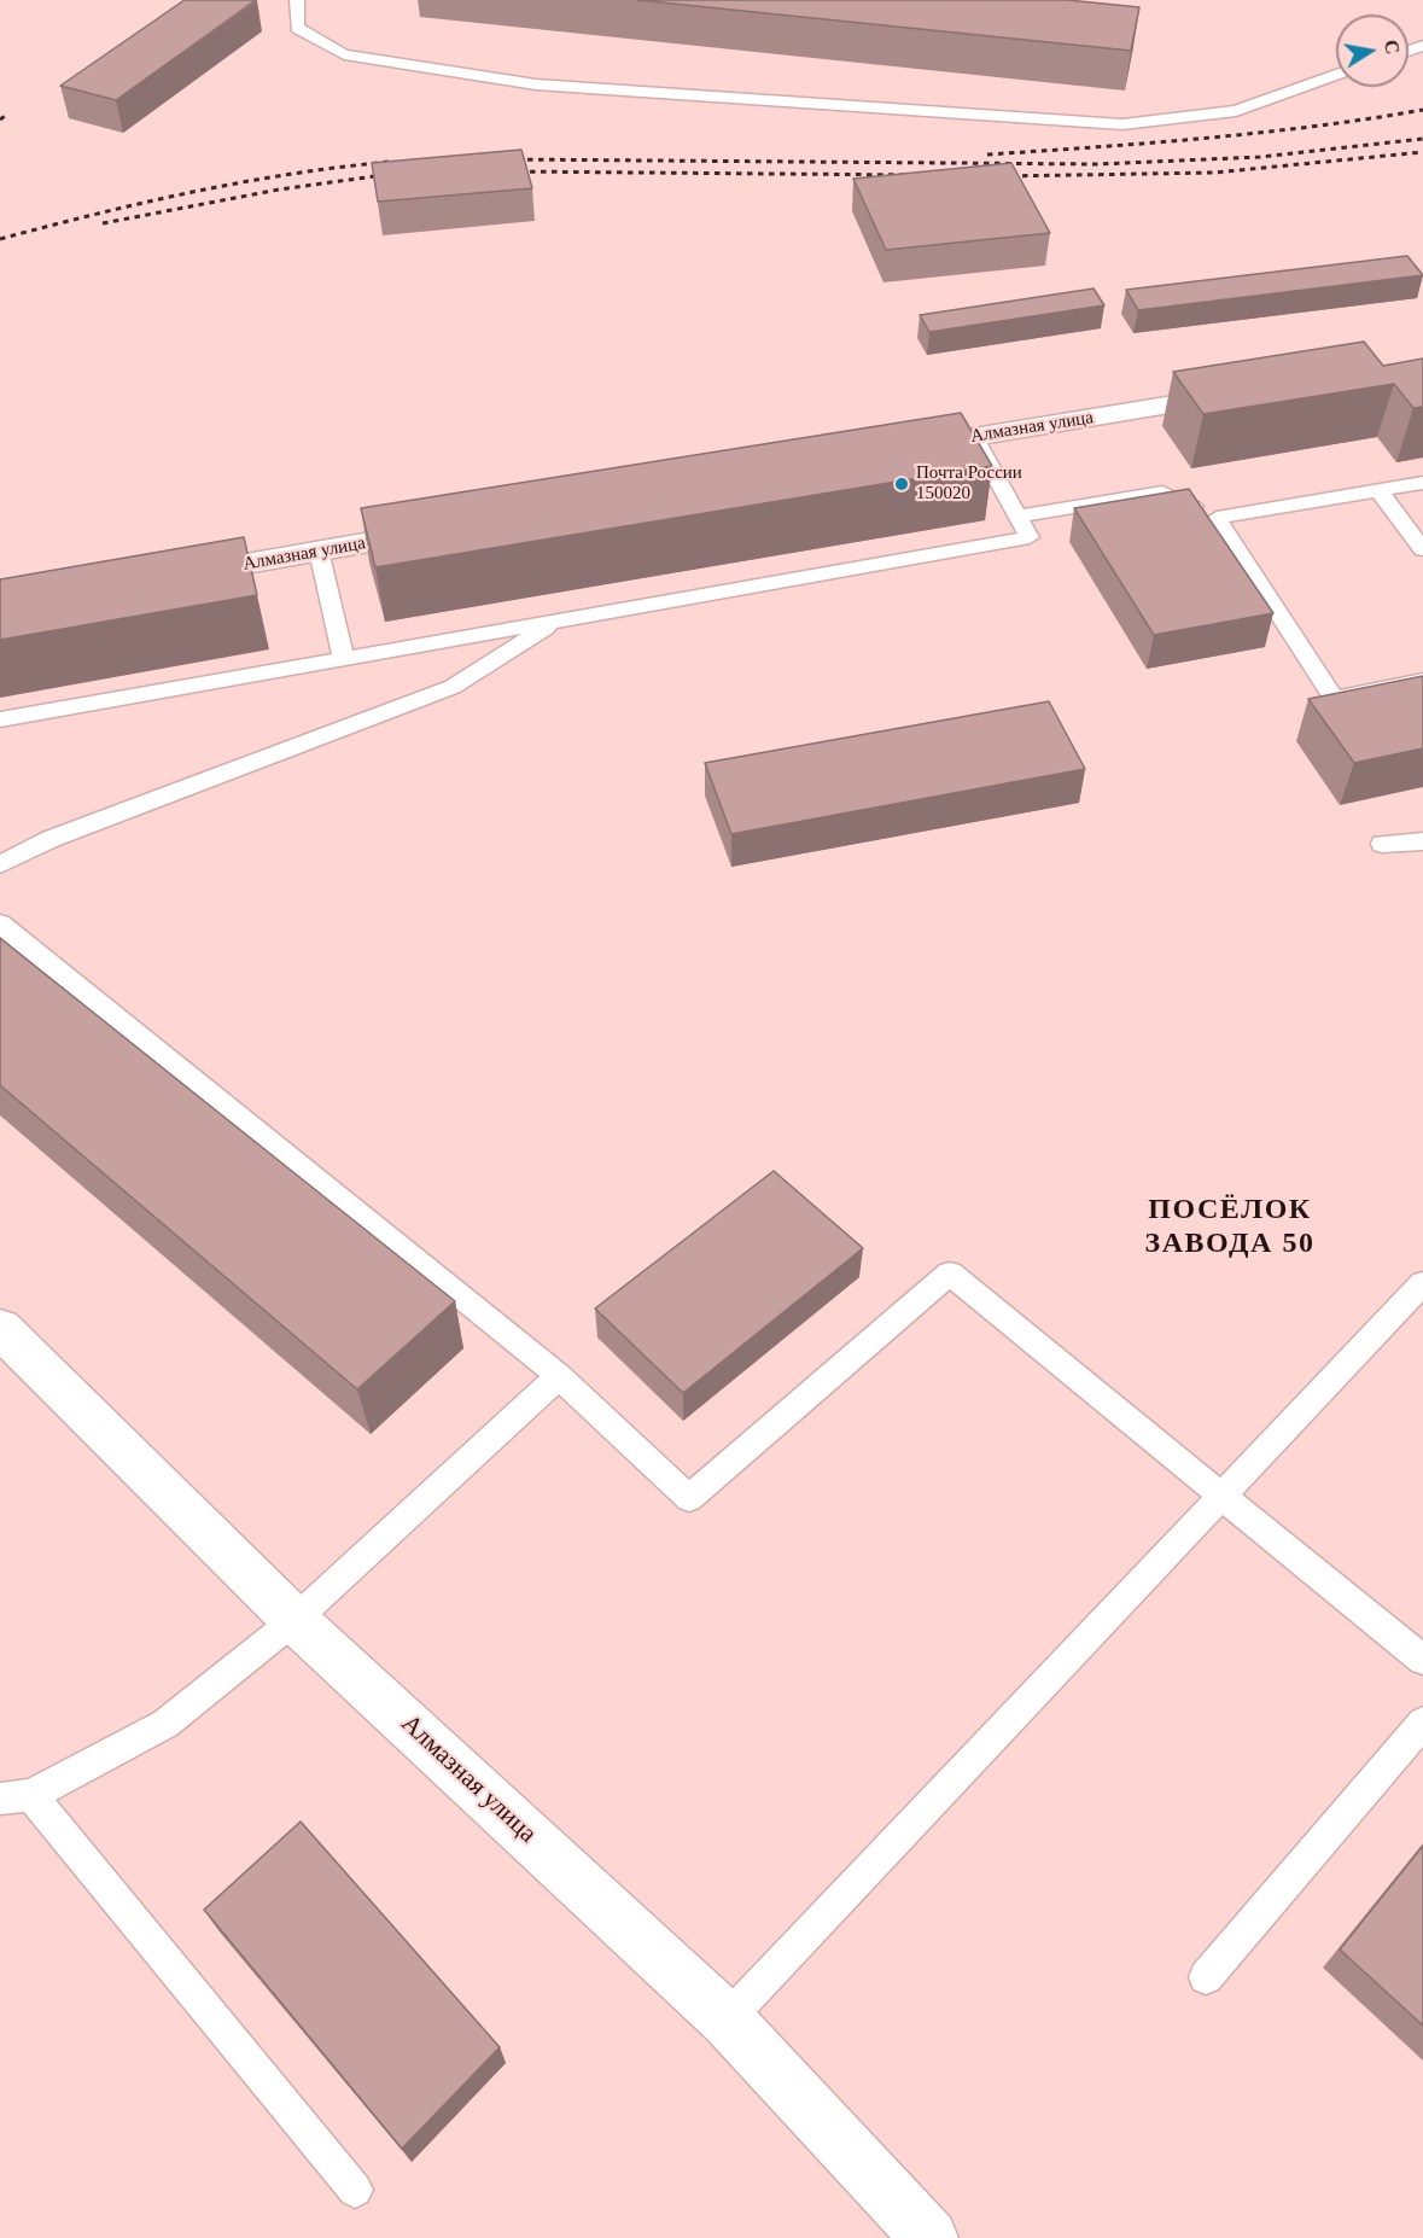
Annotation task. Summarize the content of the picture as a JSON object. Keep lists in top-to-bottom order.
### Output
{
  "streets": {
    "street": ["Алмазная улица"]
  },
  "districts": ["ПОСЁЛОК ЗАВОДА 50"],
  "places": ["Почта России 150020"],
  "north": "right"
}
